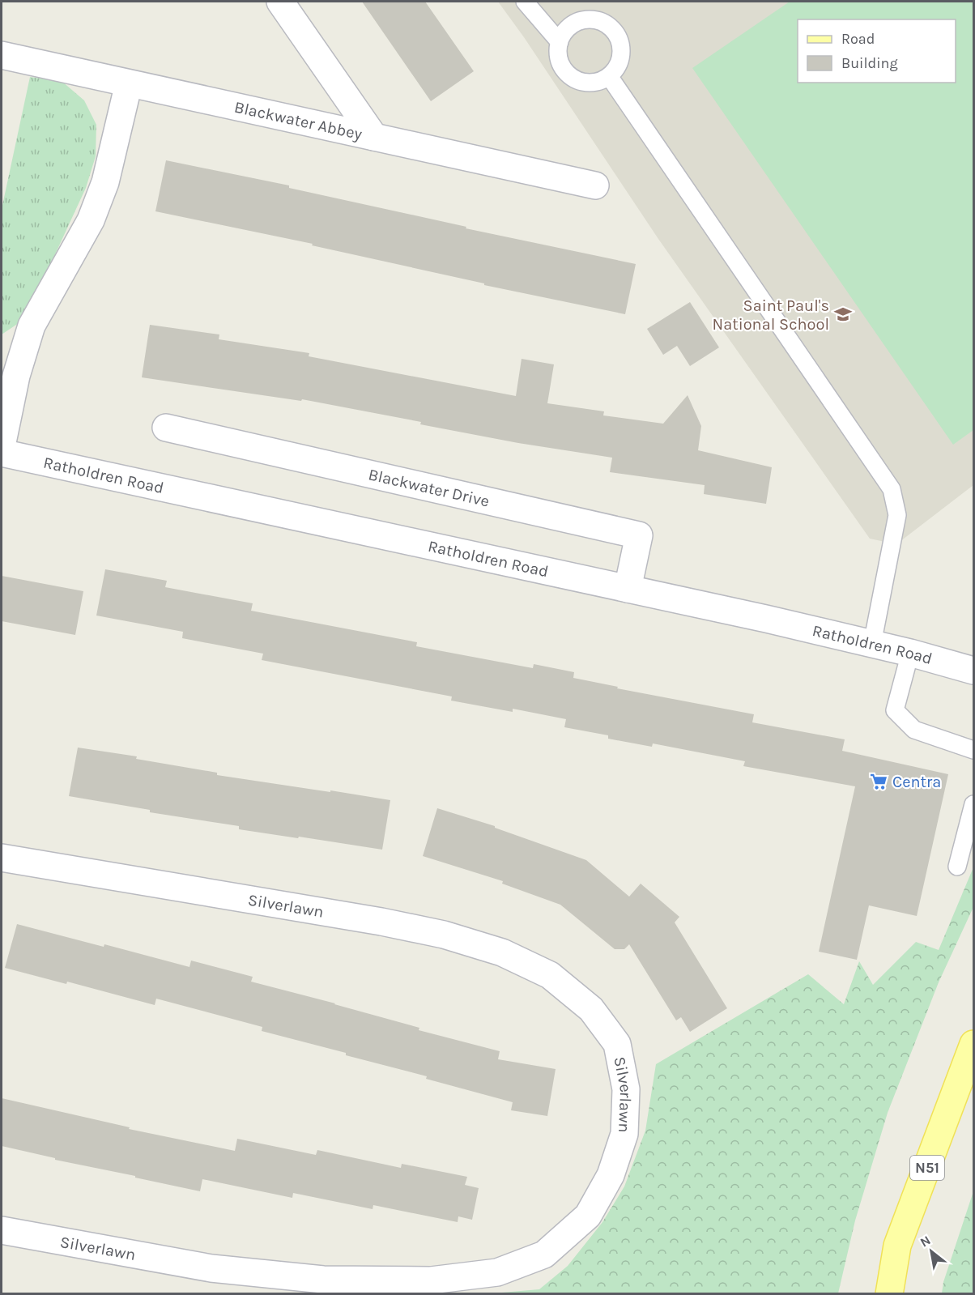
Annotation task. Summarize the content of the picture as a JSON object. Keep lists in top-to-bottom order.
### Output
{
  "streets": {
    "main road": ["N51"],
    "street": [
      "Blackwater Abbey",
      "Ratholdren Road",
      "Blackwater Drive",
      "Silverlawn"
    ]
  },
  "crossings": [
    ["Ratholdren Road", "Blackwater Drive"]
  ],
  "places": {
    "school or university": ["Saint Paul's National School"],
    "supermarket": ["Centra"]
  },
  "legend": ["Road", "Building"],
  "north": "top left"
}
